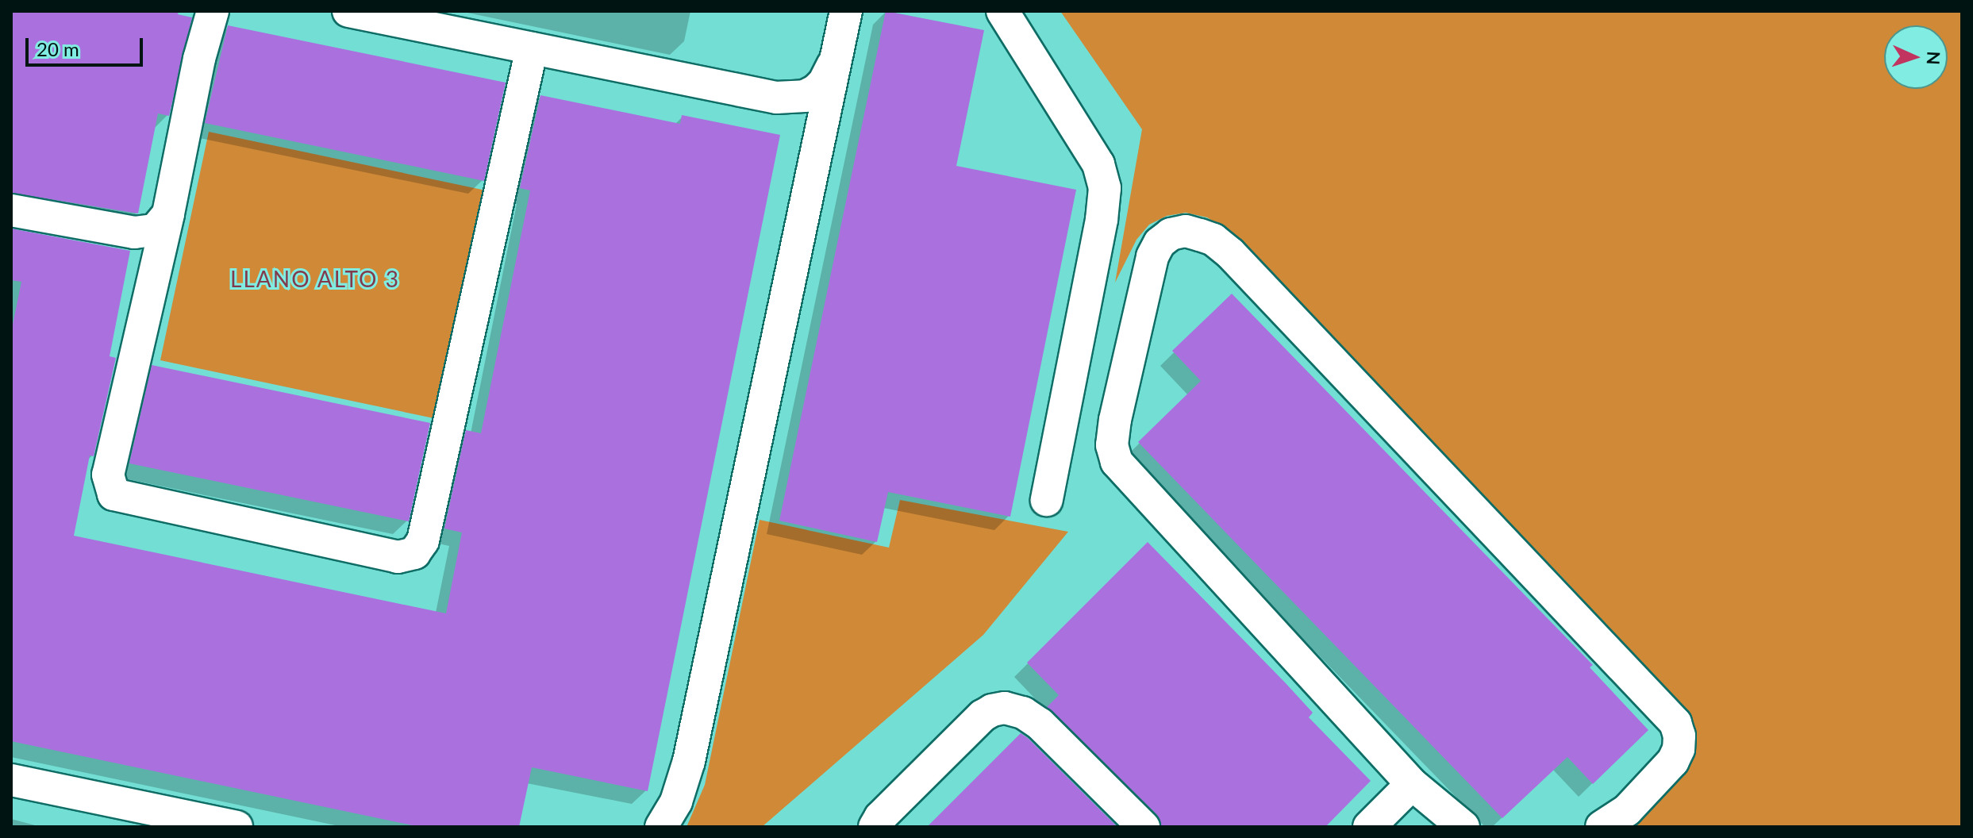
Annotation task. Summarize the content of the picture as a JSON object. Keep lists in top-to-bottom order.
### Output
{
  "districts": ["LLANO ALTO 3"],
  "scale_bar": "20 m",
  "north": "right"
}
